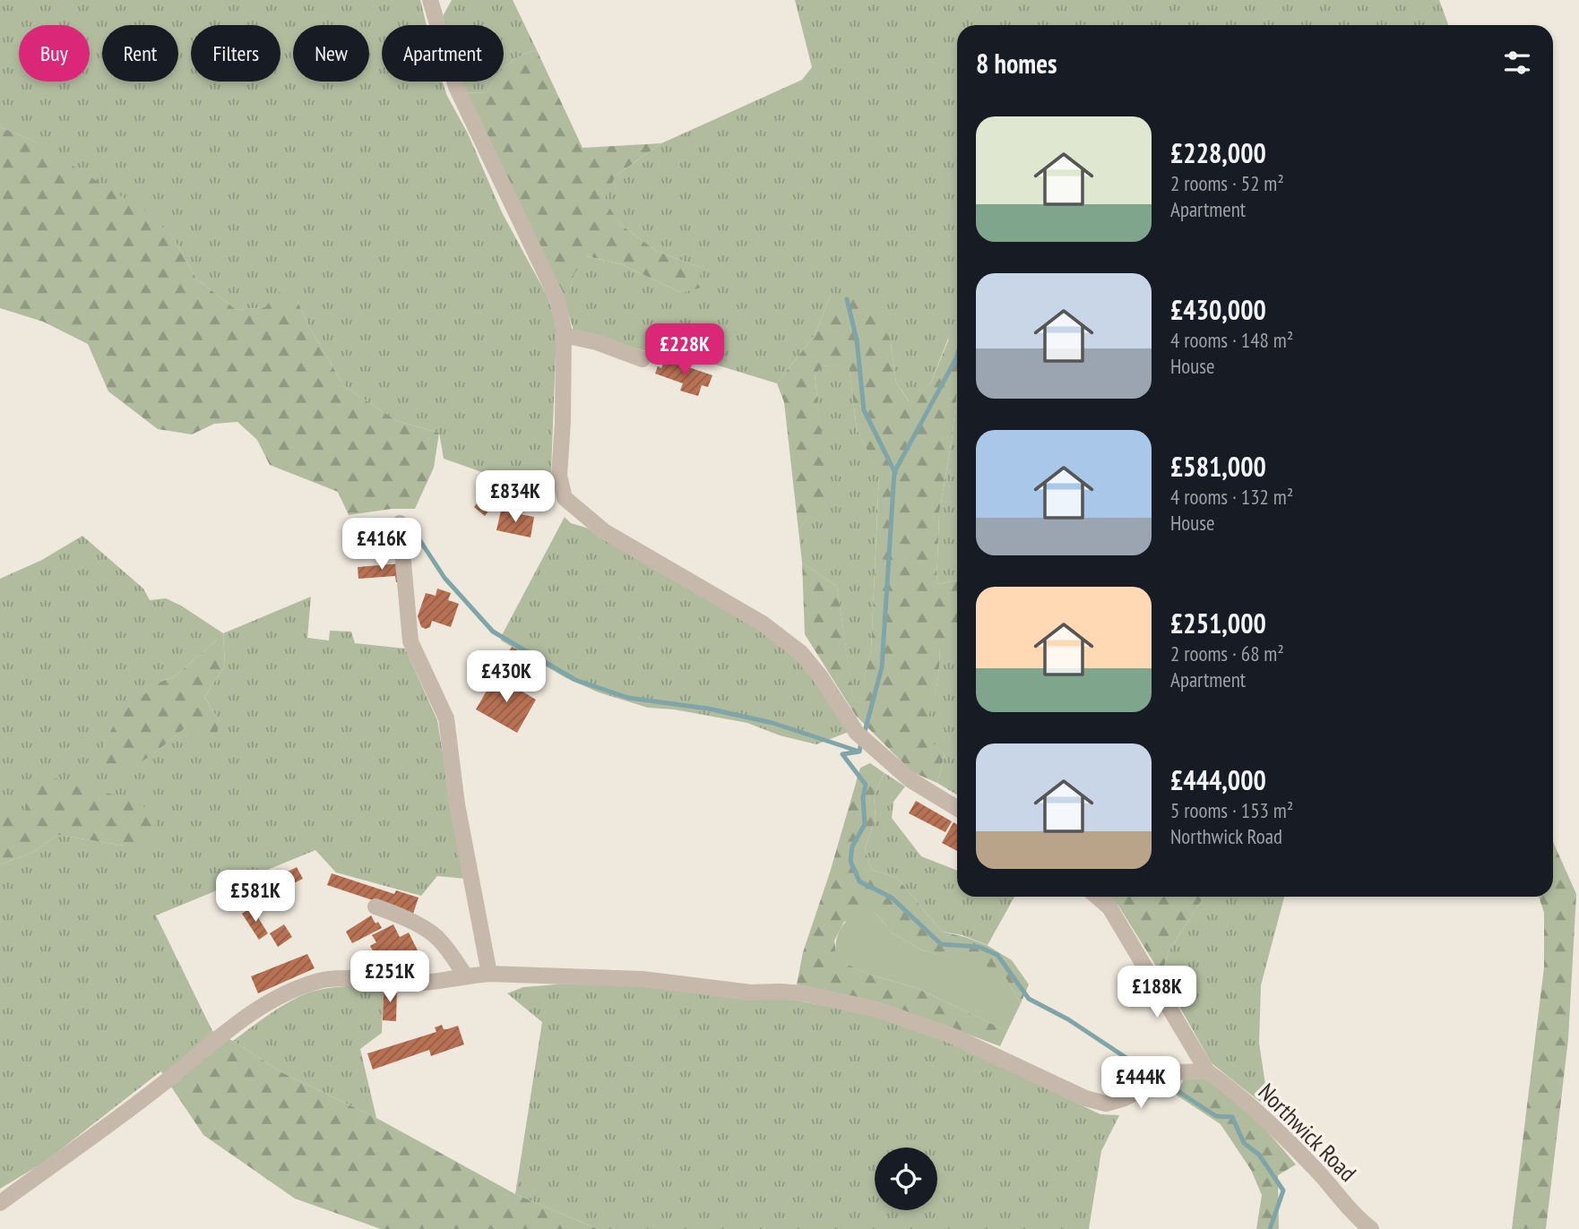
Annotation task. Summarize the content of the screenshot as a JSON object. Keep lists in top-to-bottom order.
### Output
{
  "streets": {
    "street": ["Northwick Road"]
  },
  "page": {
    "chip": [
      "Buy",
      "Rent",
      "Filters",
      "New",
      "Apartment"
    ],
    "heading": "8 homes",
    "list": [
      {
        "name": "£228,000",
        "note": "2 rooms · 52 m² · Apartment"
      },
      {
        "name": "£430,000",
        "note": "4 rooms · 148 m² · House"
      },
      {
        "name": "£581,000",
        "note": "4 rooms · 132 m² · House"
      },
      {
        "name": "£251,000",
        "note": "2 rooms · 68 m² · Apartment"
      },
      {
        "name": "£444,000",
        "note": "5 rooms · 153 m² · Northwick Road"
      }
    ],
    "price": [
      "£228K",
      "£834K",
      "£416K",
      "£430K",
      "£581K",
      "£251K",
      "£188K",
      "£444K"
    ]
  }
}
